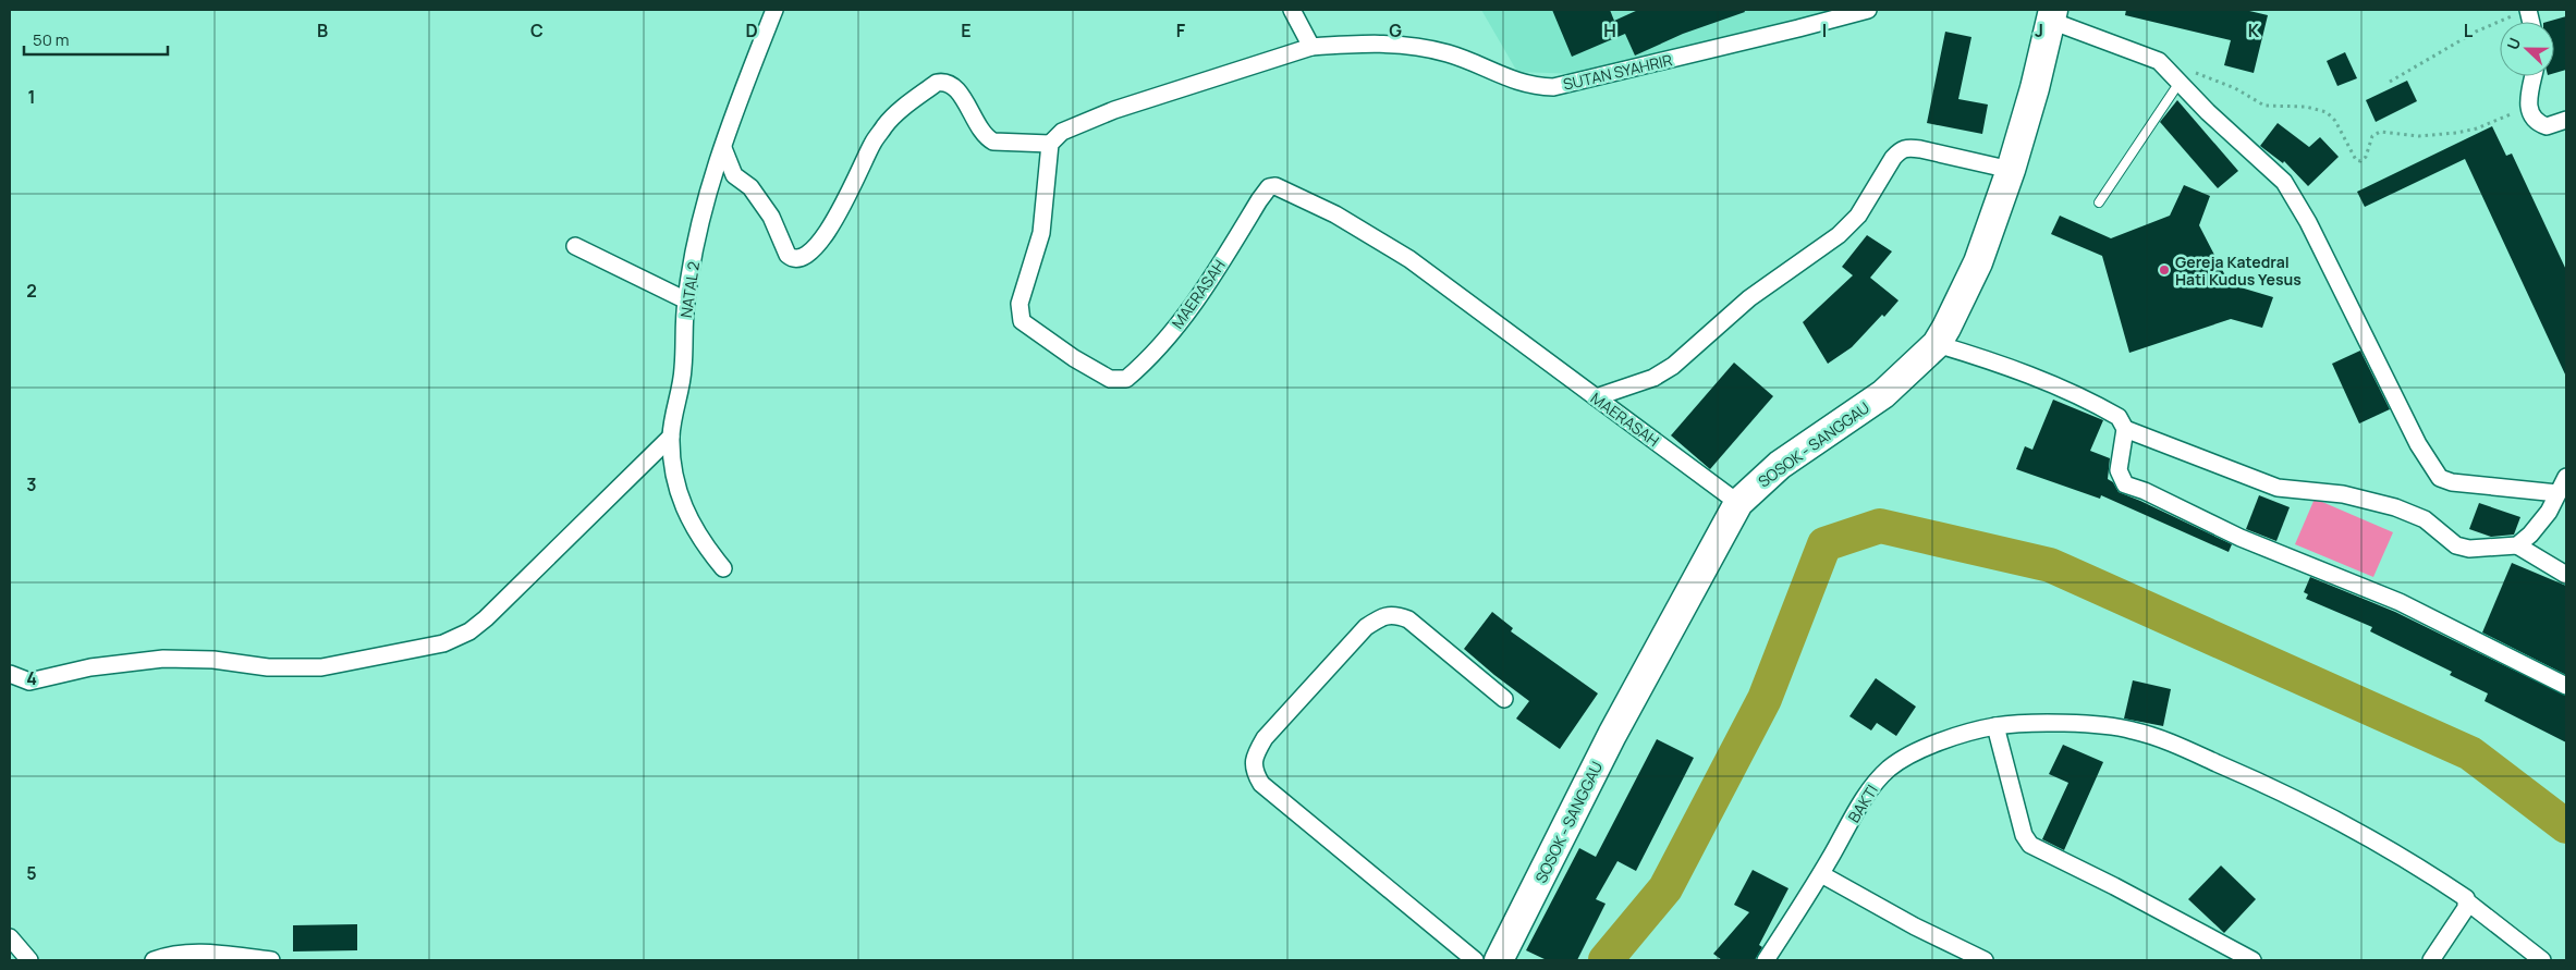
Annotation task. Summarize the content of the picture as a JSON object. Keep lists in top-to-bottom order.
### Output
{
  "streets": {
    "highway": ["SOSOK - SANGGAU"],
    "street": [
      "SUTAN SYAHRIR",
      "NATAL 2",
      "MAERASAH",
      "BAKTI"
    ]
  },
  "crossings": [
    ["MAERASAH", "SOSOK - SANGGAU"]
  ],
  "places": ["Gereja Katedral Hati Kudus Yesus"],
  "scale_bar": "50 m",
  "north": "left",
  "grid": {
    "columns": [
      "B",
      "C",
      "D",
      "E",
      "F",
      "G",
      "H",
      "I",
      "J",
      "K",
      "L"
    ],
    "rows": [
      "1",
      "2",
      "3",
      "4",
      "5"
    ]
  }
}
